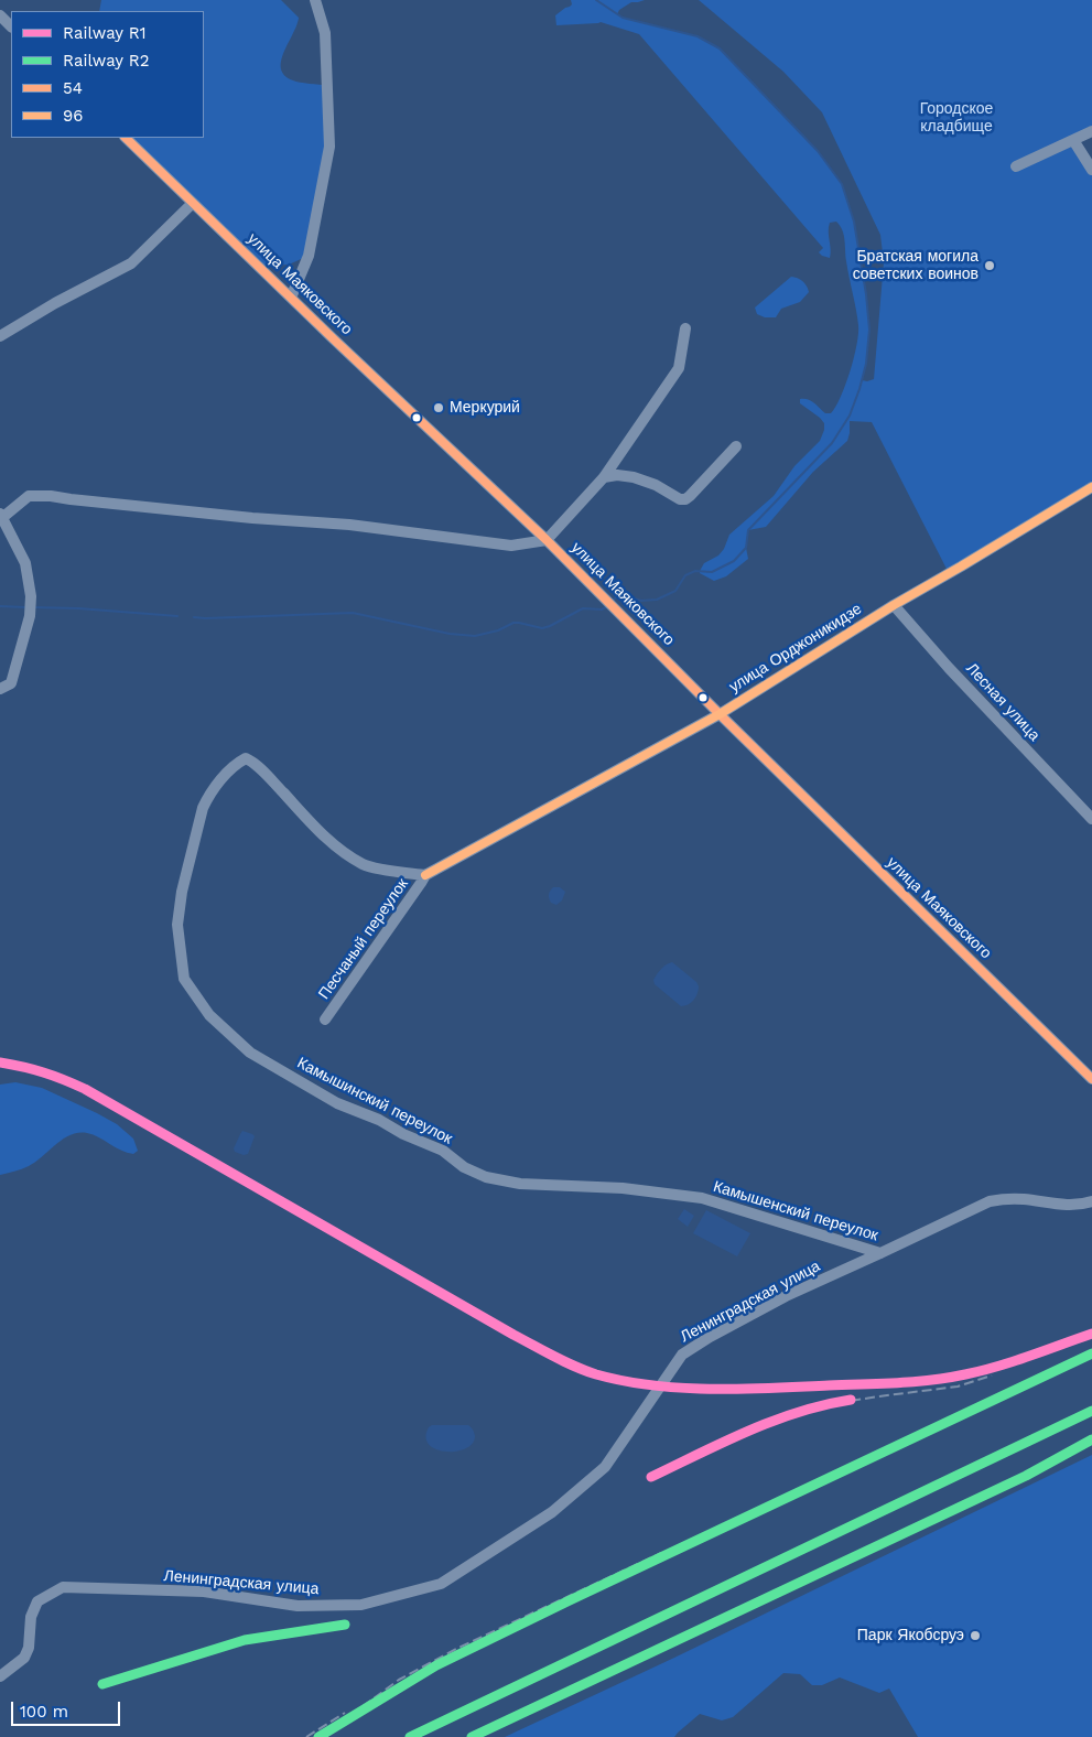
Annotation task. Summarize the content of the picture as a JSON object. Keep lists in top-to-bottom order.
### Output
{
  "streets": {
    "street": [
      "улица Маяковского",
      "улица Орджоникидзе",
      "Лесная улица",
      "Песчаный переулок",
      "Камышинский переулок",
      "Камышенский переулок",
      "Ленинградская улица"
    ]
  },
  "crossings": [
    ["улица Маяковского", "улица Орджоникидзе"],
    ["улица Орджоникидзе", "Лесная улица"],
    ["улица Орджоникидзе", "Песчаный переулок"],
    ["улица Орджоникидзе", "Камышинский переулок"],
    ["Песчаный переулок", "Камышинский переулок"],
    ["Камышинский переулок", "Камышенский переулок"],
    ["Камышенский переулок", "Ленинградская улица"]
  ],
  "parks": ["Городское кладбище"],
  "places": ["Братская могила советских воинов", "Меркурий", "Парк Якобсруэ"],
  "lines": [
    "transit line 54",
    "transit line 96",
    "rail line R1",
    "rail line R2"
  ],
  "legend": [
    "Railway R1",
    "Railway R2",
    "54",
    "96"
  ],
  "scale_bar": "100 m"
}
